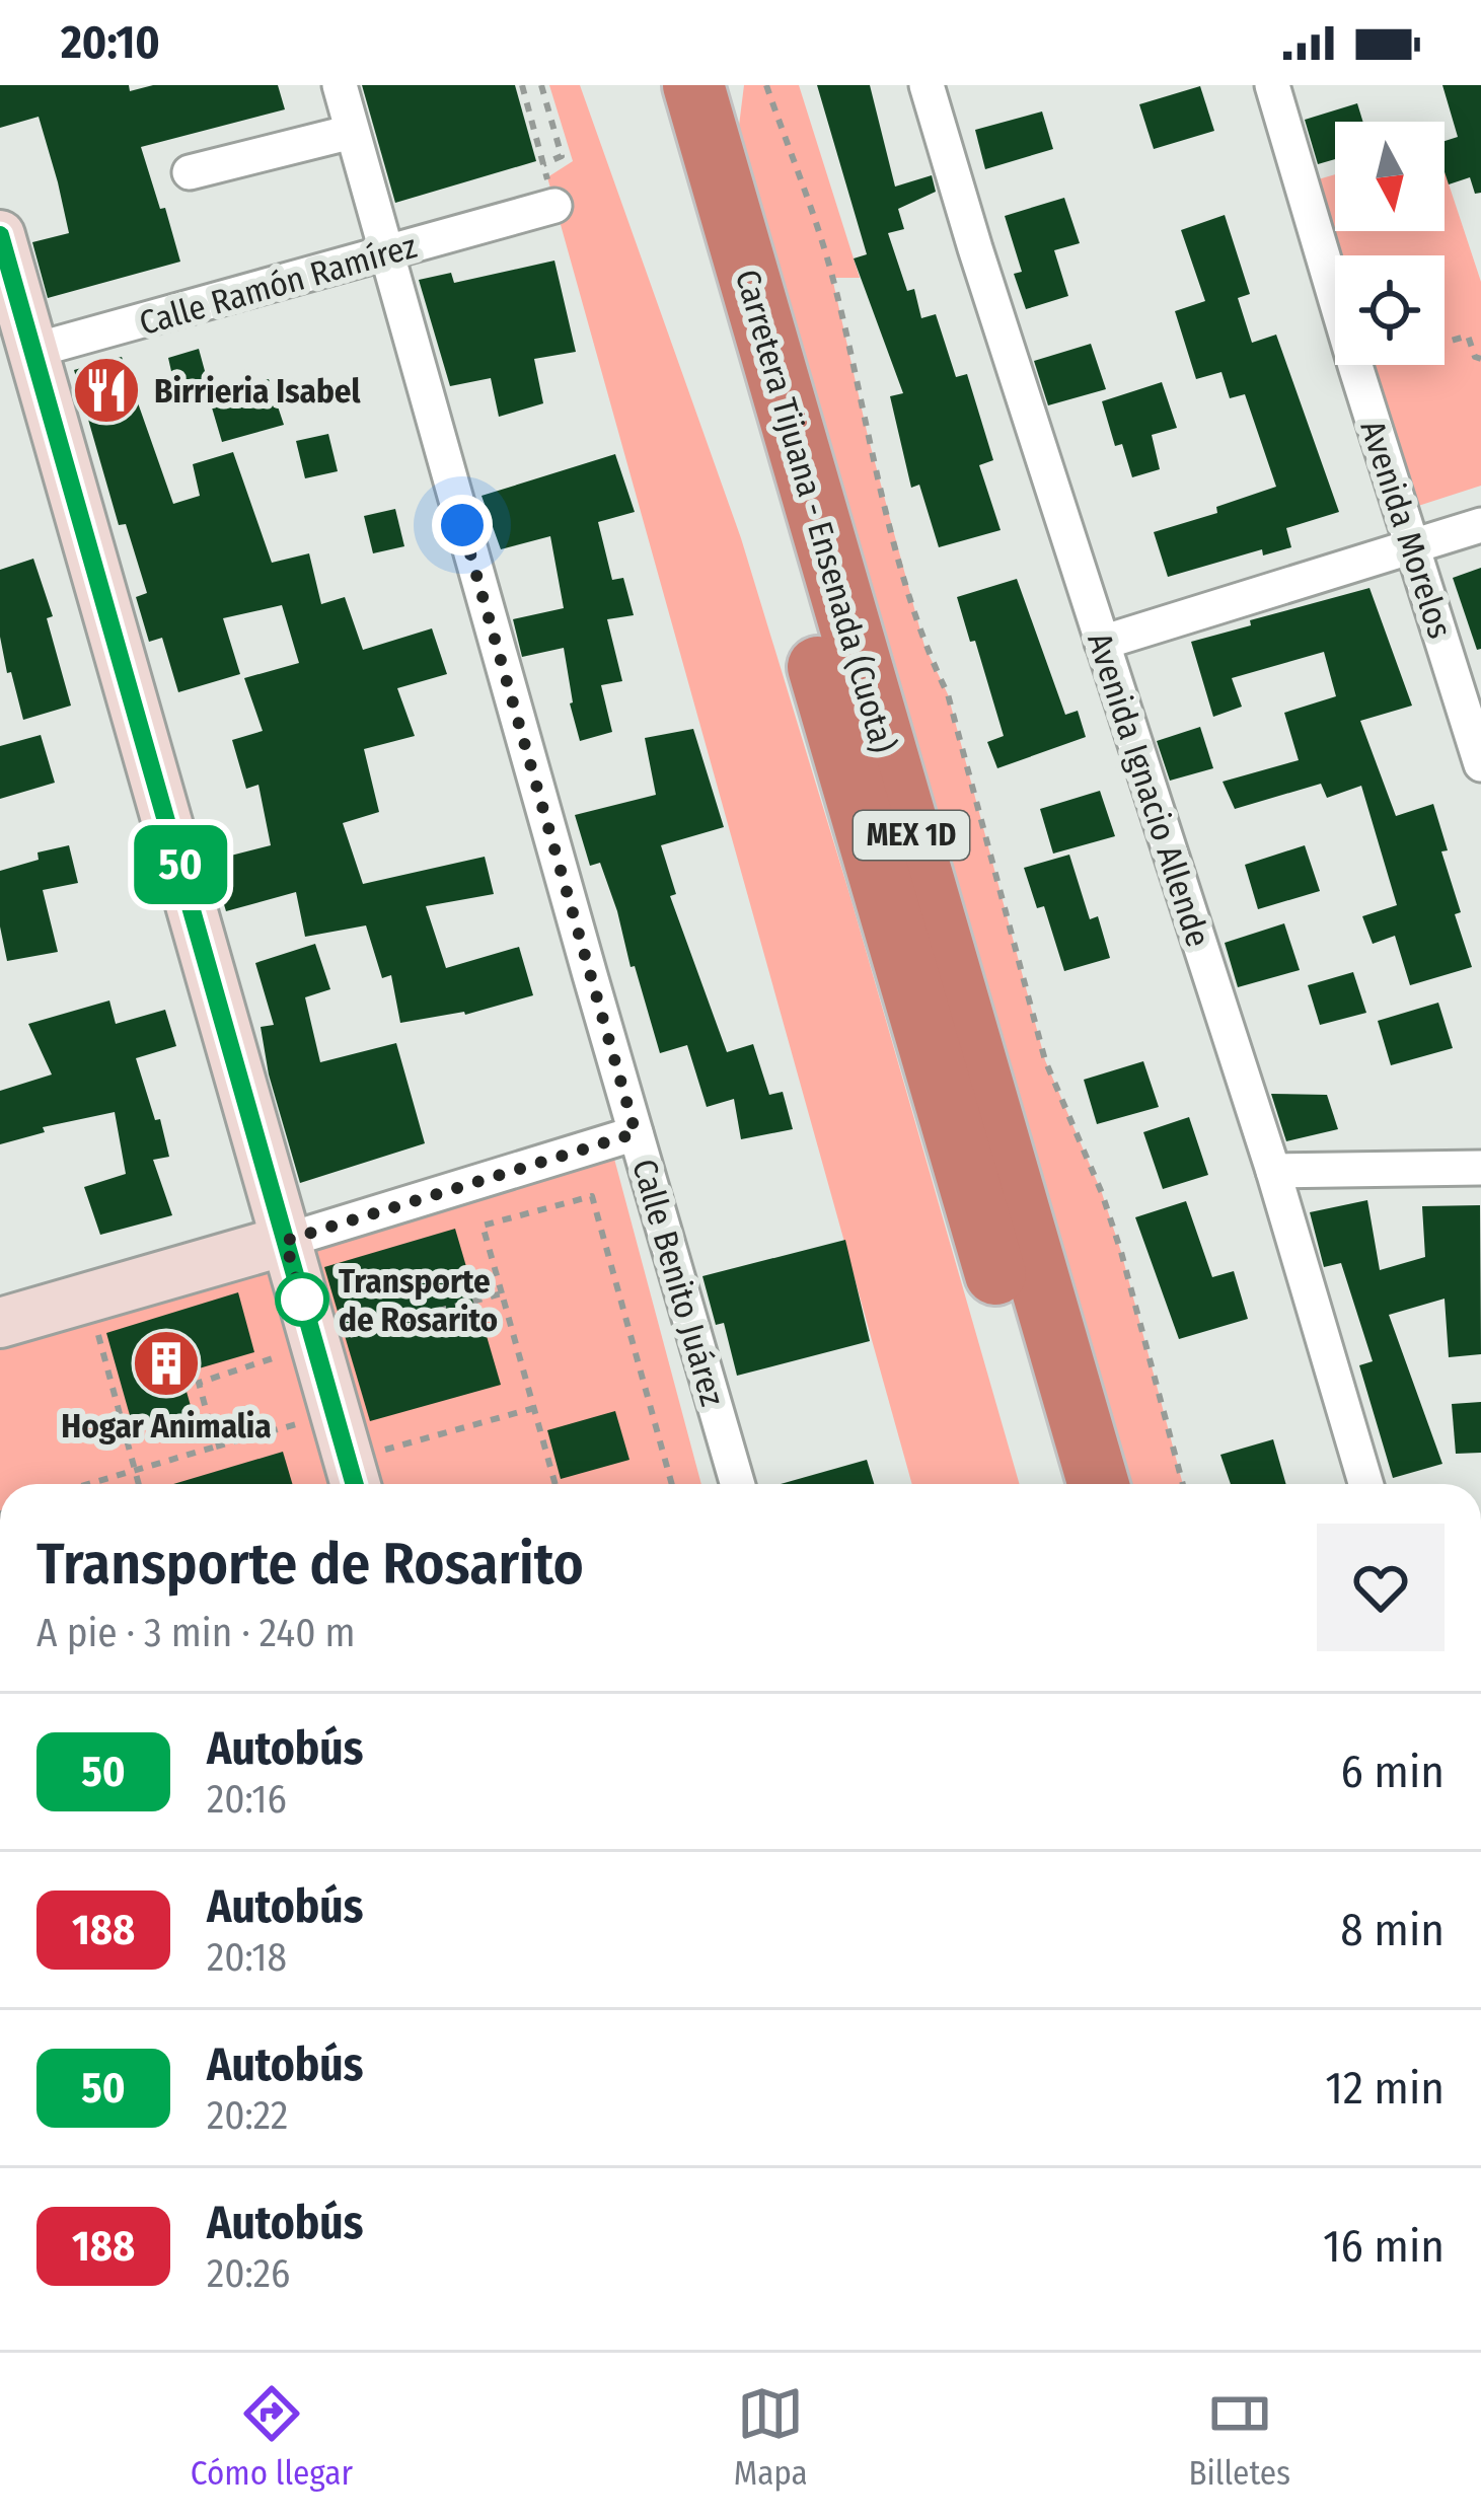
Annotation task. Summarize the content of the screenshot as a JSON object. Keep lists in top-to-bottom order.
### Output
{
  "streets": {
    "highway": ["Carretera Tijuana - Ensenada (Cuota)", "MEX 1D"],
    "street": [
      "Calle Ramón Ramírez",
      "Avenida Morelos",
      "Avenida Ignacio Allende",
      "Calle Benito Juárez"
    ]
  },
  "crossings": [
    ["Calle Ramón Ramírez", "Calle Benito Juárez"]
  ],
  "places": {
    "restaurant": ["Birrieria Isabel"],
    "other": ["Transporte de Rosarito"],
    "building": ["Hogar Animalia"]
  },
  "lines": ["bus line 50"],
  "north": "bottom",
  "page": {
    "status": "20:10",
    "on_map": "50",
    "heading": ["Transporte de Rosarito", "A pie · 3 min · 240 m"],
    "list": [
      {
        "mark": "50",
        "name": "Autobús",
        "note": "20:16",
        "value": "6 min"
      },
      {
        "mark": "188",
        "name": "Autobús",
        "note": "20:18",
        "value": "8 min"
      },
      {
        "mark": "50",
        "name": "Autobús",
        "note": "20:22",
        "value": "12 min"
      },
      {
        "mark": "188",
        "name": "Autobús",
        "note": "20:26",
        "value": "16 min"
      }
    ],
    "tabs": ["Cómo llegar", "Mapa", "Billetes"]
  }
}
